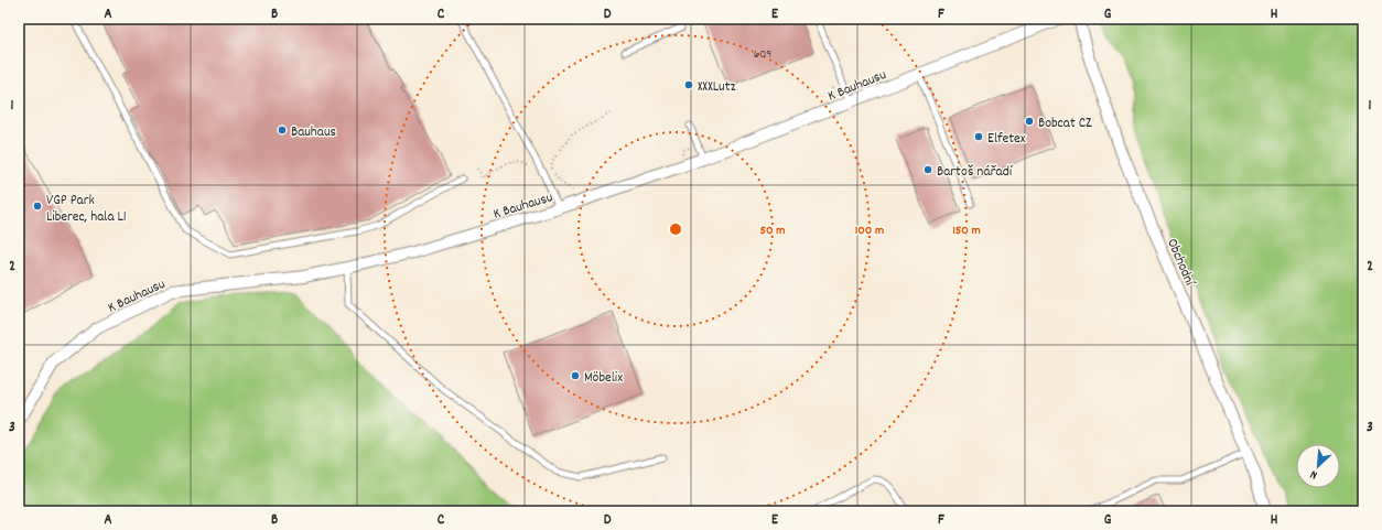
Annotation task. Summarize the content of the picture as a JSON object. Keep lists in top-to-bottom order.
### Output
{
  "streets": {
    "street": ["K Bauhausu", "Obchodní"]
  },
  "places": [
    "XXXLutz",
    "Bobcat CZ",
    "Bauhaus",
    "Elfetex",
    "Bartoš nářadí",
    "VGP Park Liberec, hala L1",
    "Möbelix"
  ],
  "house_numbers": ["609"],
  "north": "bottom left",
  "grid": {
    "columns": [
      "A",
      "B",
      "C",
      "D",
      "E",
      "F",
      "G",
      "H"
    ],
    "rows": ["1", "2", "3"]
  },
  "rings": ["50 m", "100 m", "150 m"]
}
